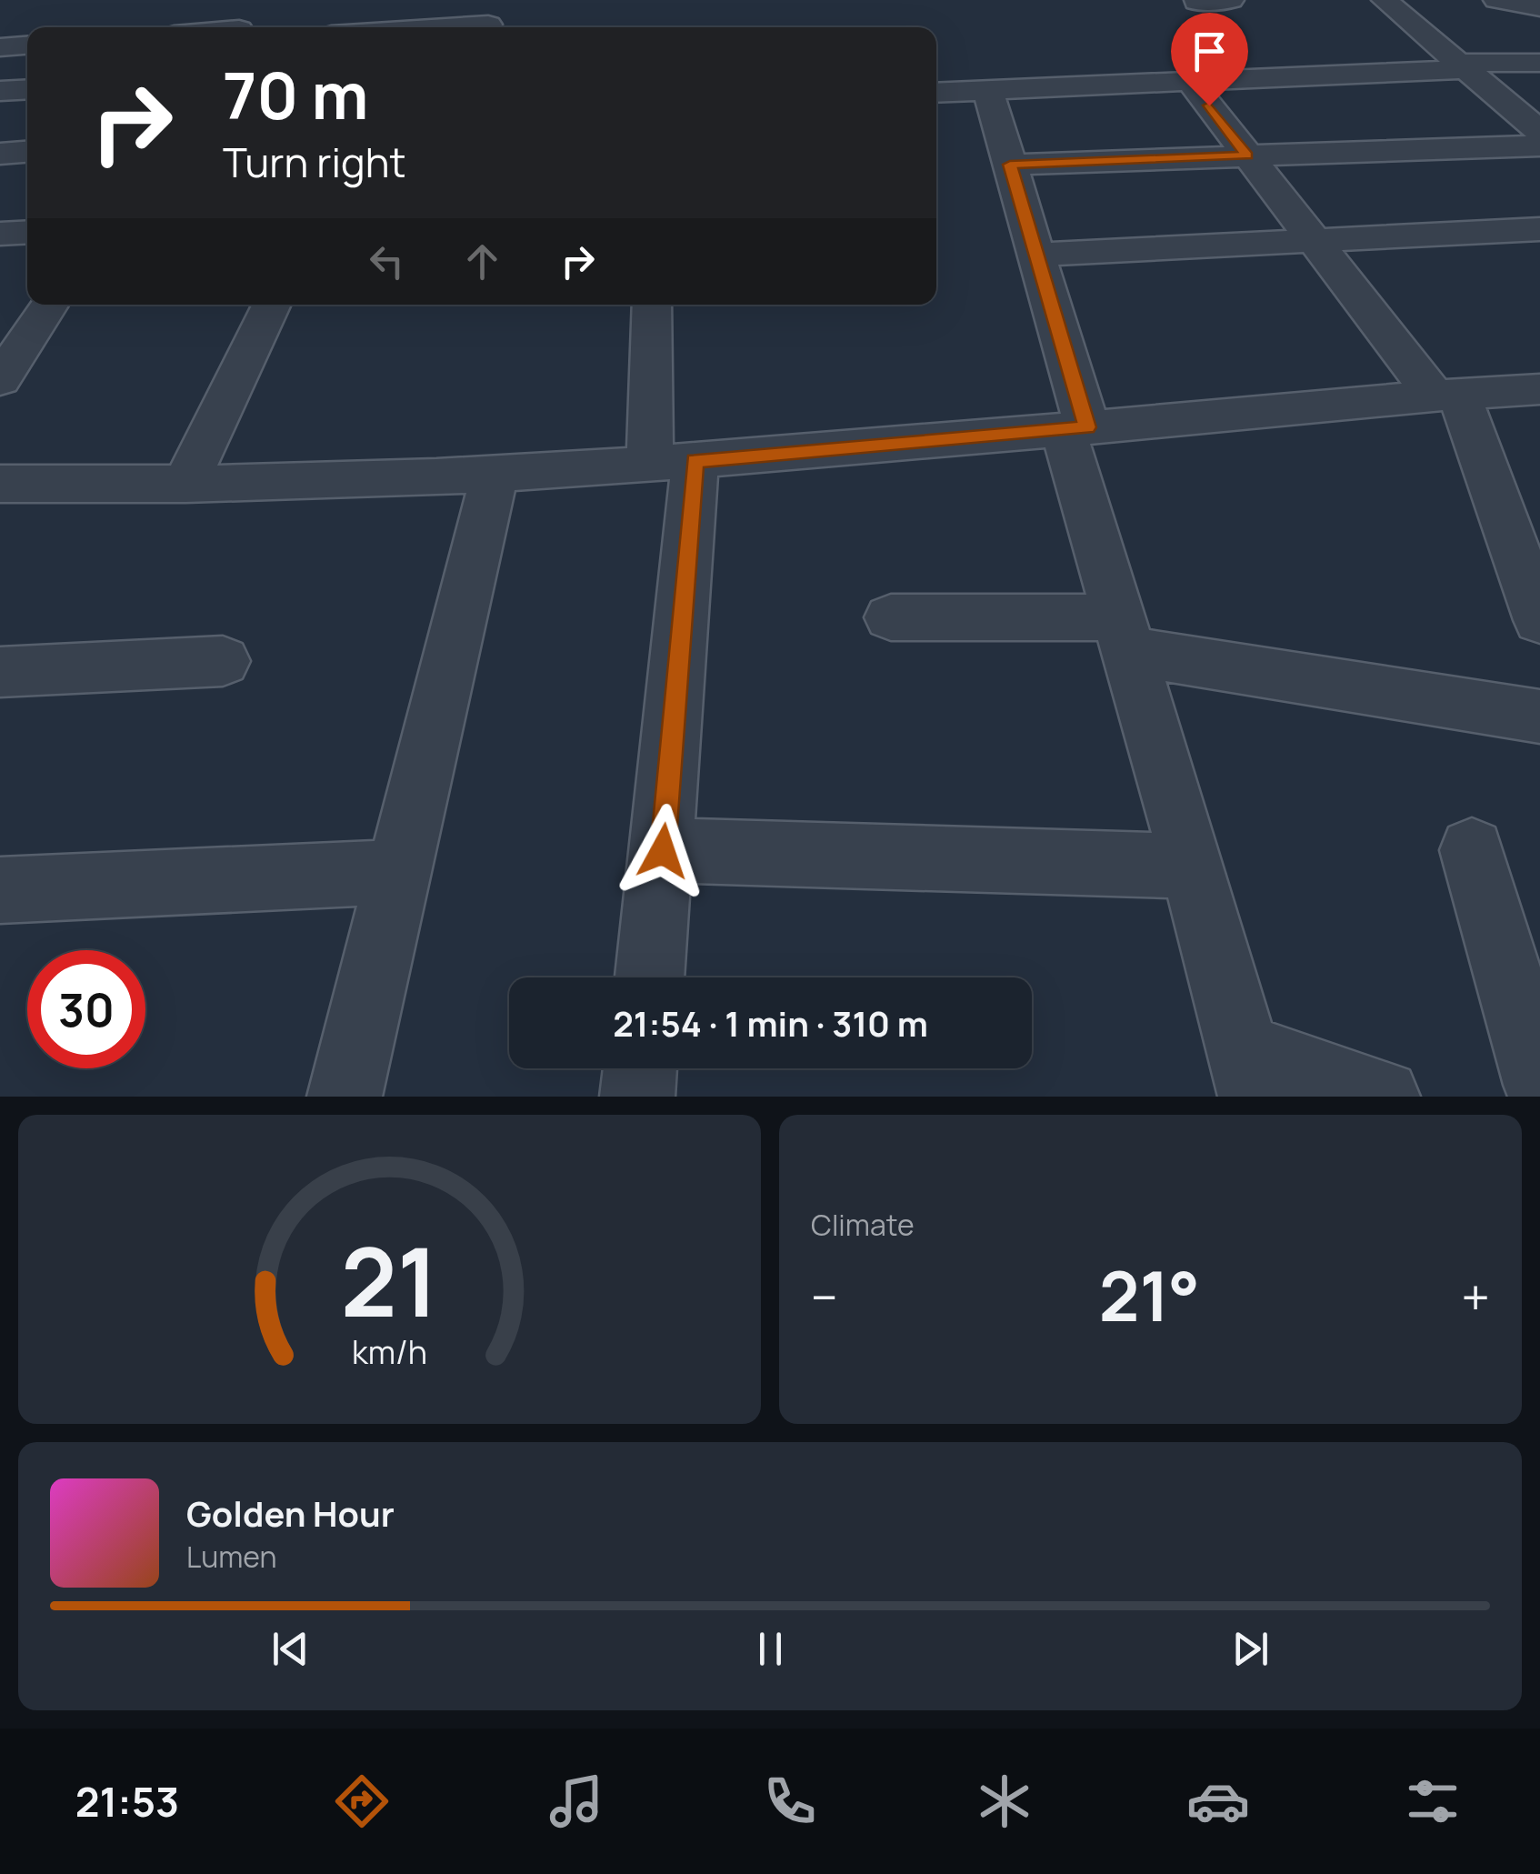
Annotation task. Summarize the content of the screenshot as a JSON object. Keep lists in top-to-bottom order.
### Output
{
  "page": {
    "turn": ["70 m", "Turn right"],
    "limit": "30",
    "trip": "21:54 · 1 min · 310 m",
    "tile": "Climate",
    "heat": ["−", "21°", "+"],
    "song": ["Golden Hour", "Lumen"],
    "tabs": "21:53",
    "gauge": ["21", "km/h"]
  }
}
